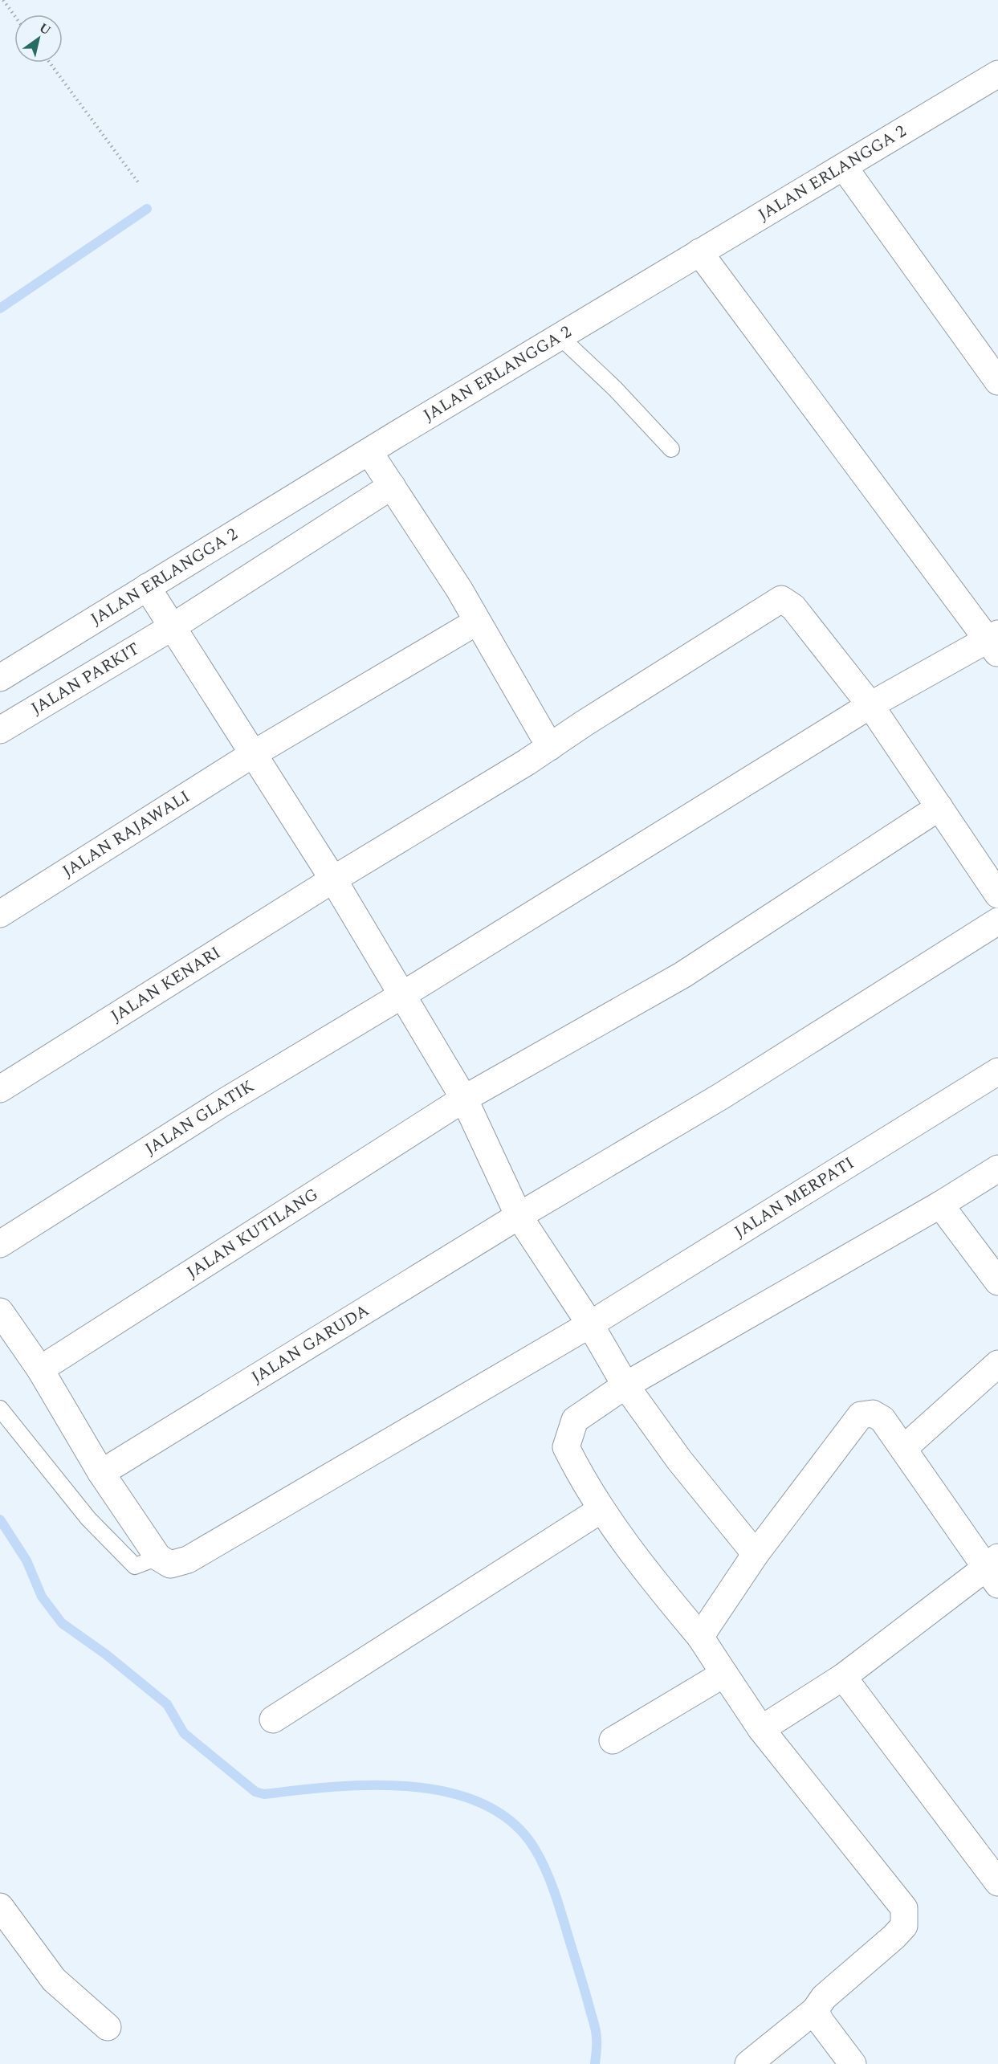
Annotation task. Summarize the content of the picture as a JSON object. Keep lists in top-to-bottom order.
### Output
{
  "streets": {
    "street": [
      "JALAN ERLANGGA 2",
      "JALAN PARKIT",
      "JALAN RAJAWALI",
      "JALAN KENARI",
      "JALAN GLATIK",
      "JALAN MERPATI",
      "JALAN KUTILANG",
      "JALAN GARUDA"
    ]
  },
  "crossings": [
    ["JALAN KENARI", "JALAN GLATIK"]
  ],
  "north": "top right"
}
